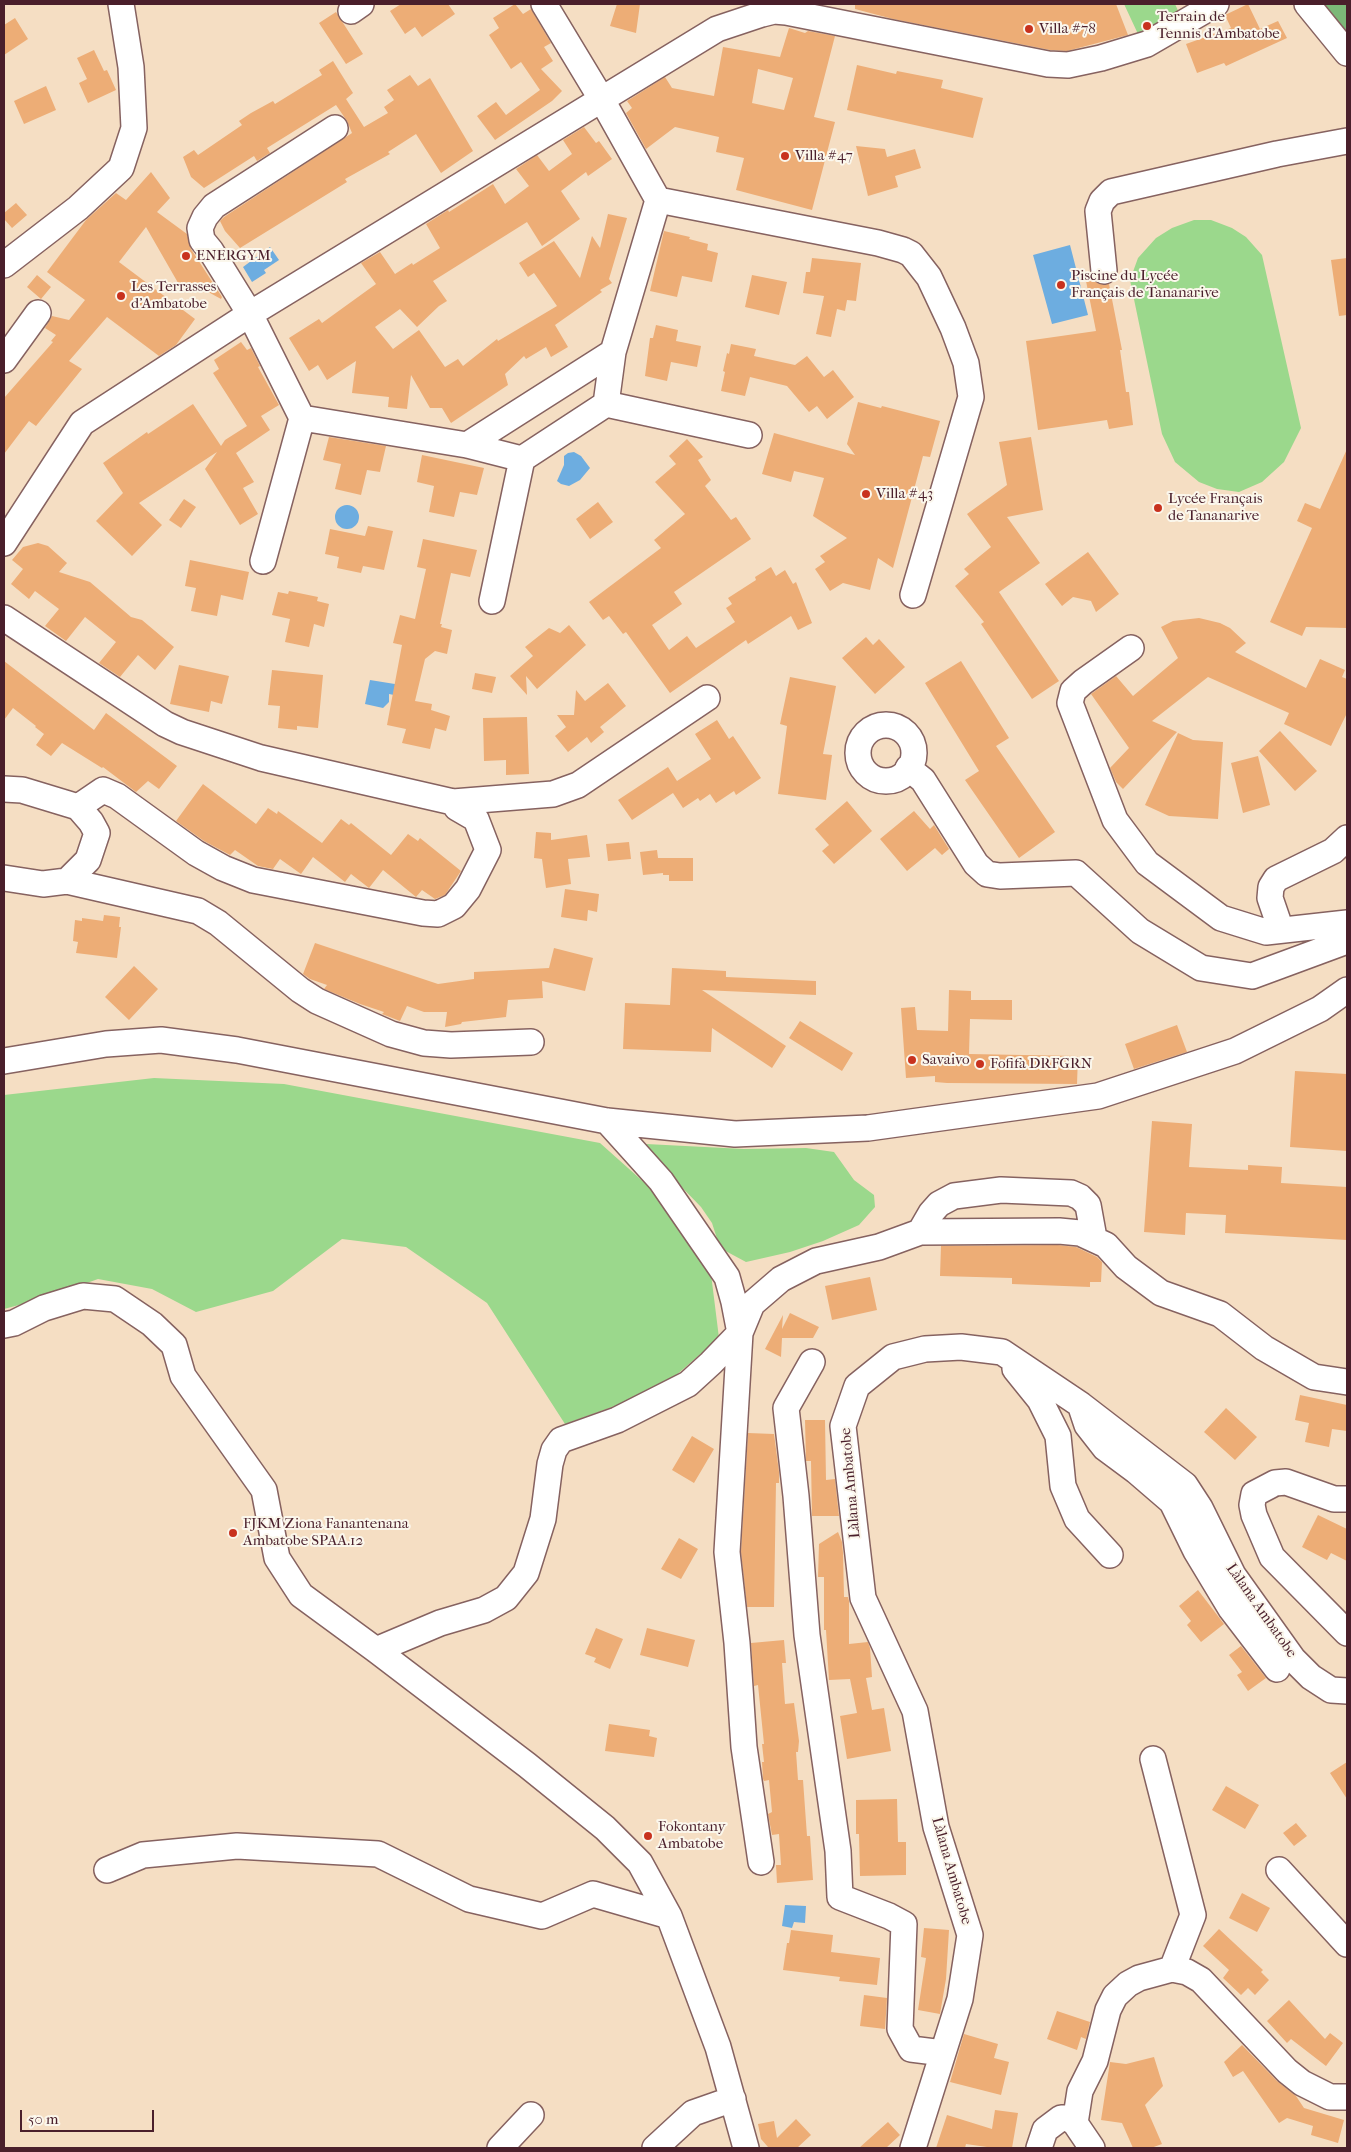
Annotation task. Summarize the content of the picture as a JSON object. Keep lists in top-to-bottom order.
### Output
{
  "streets": {
    "street": ["Làlana Ambatobe"]
  },
  "places": [
    "Terrain de Tennis d'Ambatobe",
    "Villa #78",
    "Villa #47",
    "ENERGYM",
    "Piscine du Lycée Français de Tananarive",
    "Les Terrasses d'Ambatobe",
    "Villa #43",
    "Lycée Français de Tananarive",
    "Savaivo",
    "Fofifa DRFGRN",
    "FJKM Ziona Fanantenana Ambatobe SPAA.12",
    "Fokontany Ambatobe"
  ],
  "scale_bar": "50 m"
}
